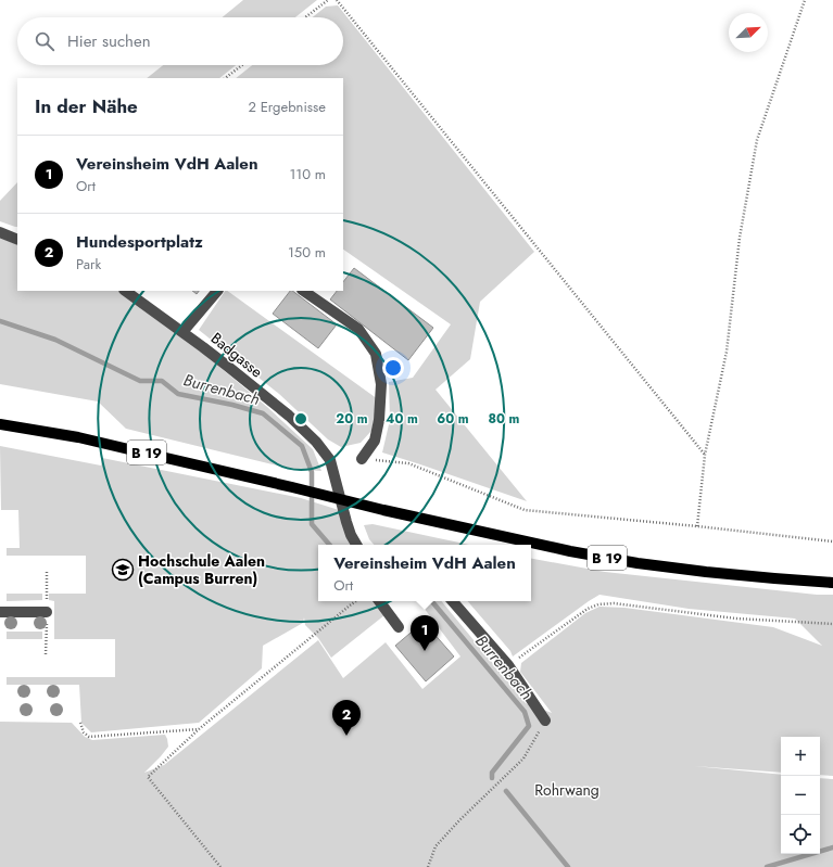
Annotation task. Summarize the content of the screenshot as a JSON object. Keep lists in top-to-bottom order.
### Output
{
  "streets": {
    "main road": ["B 19"],
    "lane": ["Badgasse"]
  },
  "water": ["Burrenbach"],
  "parks": ["Rohrwang"],
  "places": {
    "school or university": ["Hochschule Aalen (Campus Burren)"]
  },
  "north": "top right",
  "page": {
    "search": "Hier suchen",
    "heading": ["In der Nähe", "2 Ergebnisse"],
    "list": [
      {
        "mark": "1",
        "name": "Vereinsheim VdH Aalen",
        "note": "Ort",
        "value": "110 m"
      },
      {
        "mark": "2",
        "name": "Hundesportplatz",
        "note": "Park",
        "value": "150 m"
      }
    ],
    "popup": ["Vereinsheim VdH Aalen", "Ort"],
    "pins": ["1", "2"],
    "map_buttons": ["+", "−"]
  },
  "rings": [
    "20 m",
    "40 m",
    "60 m",
    "80 m"
  ]
}
